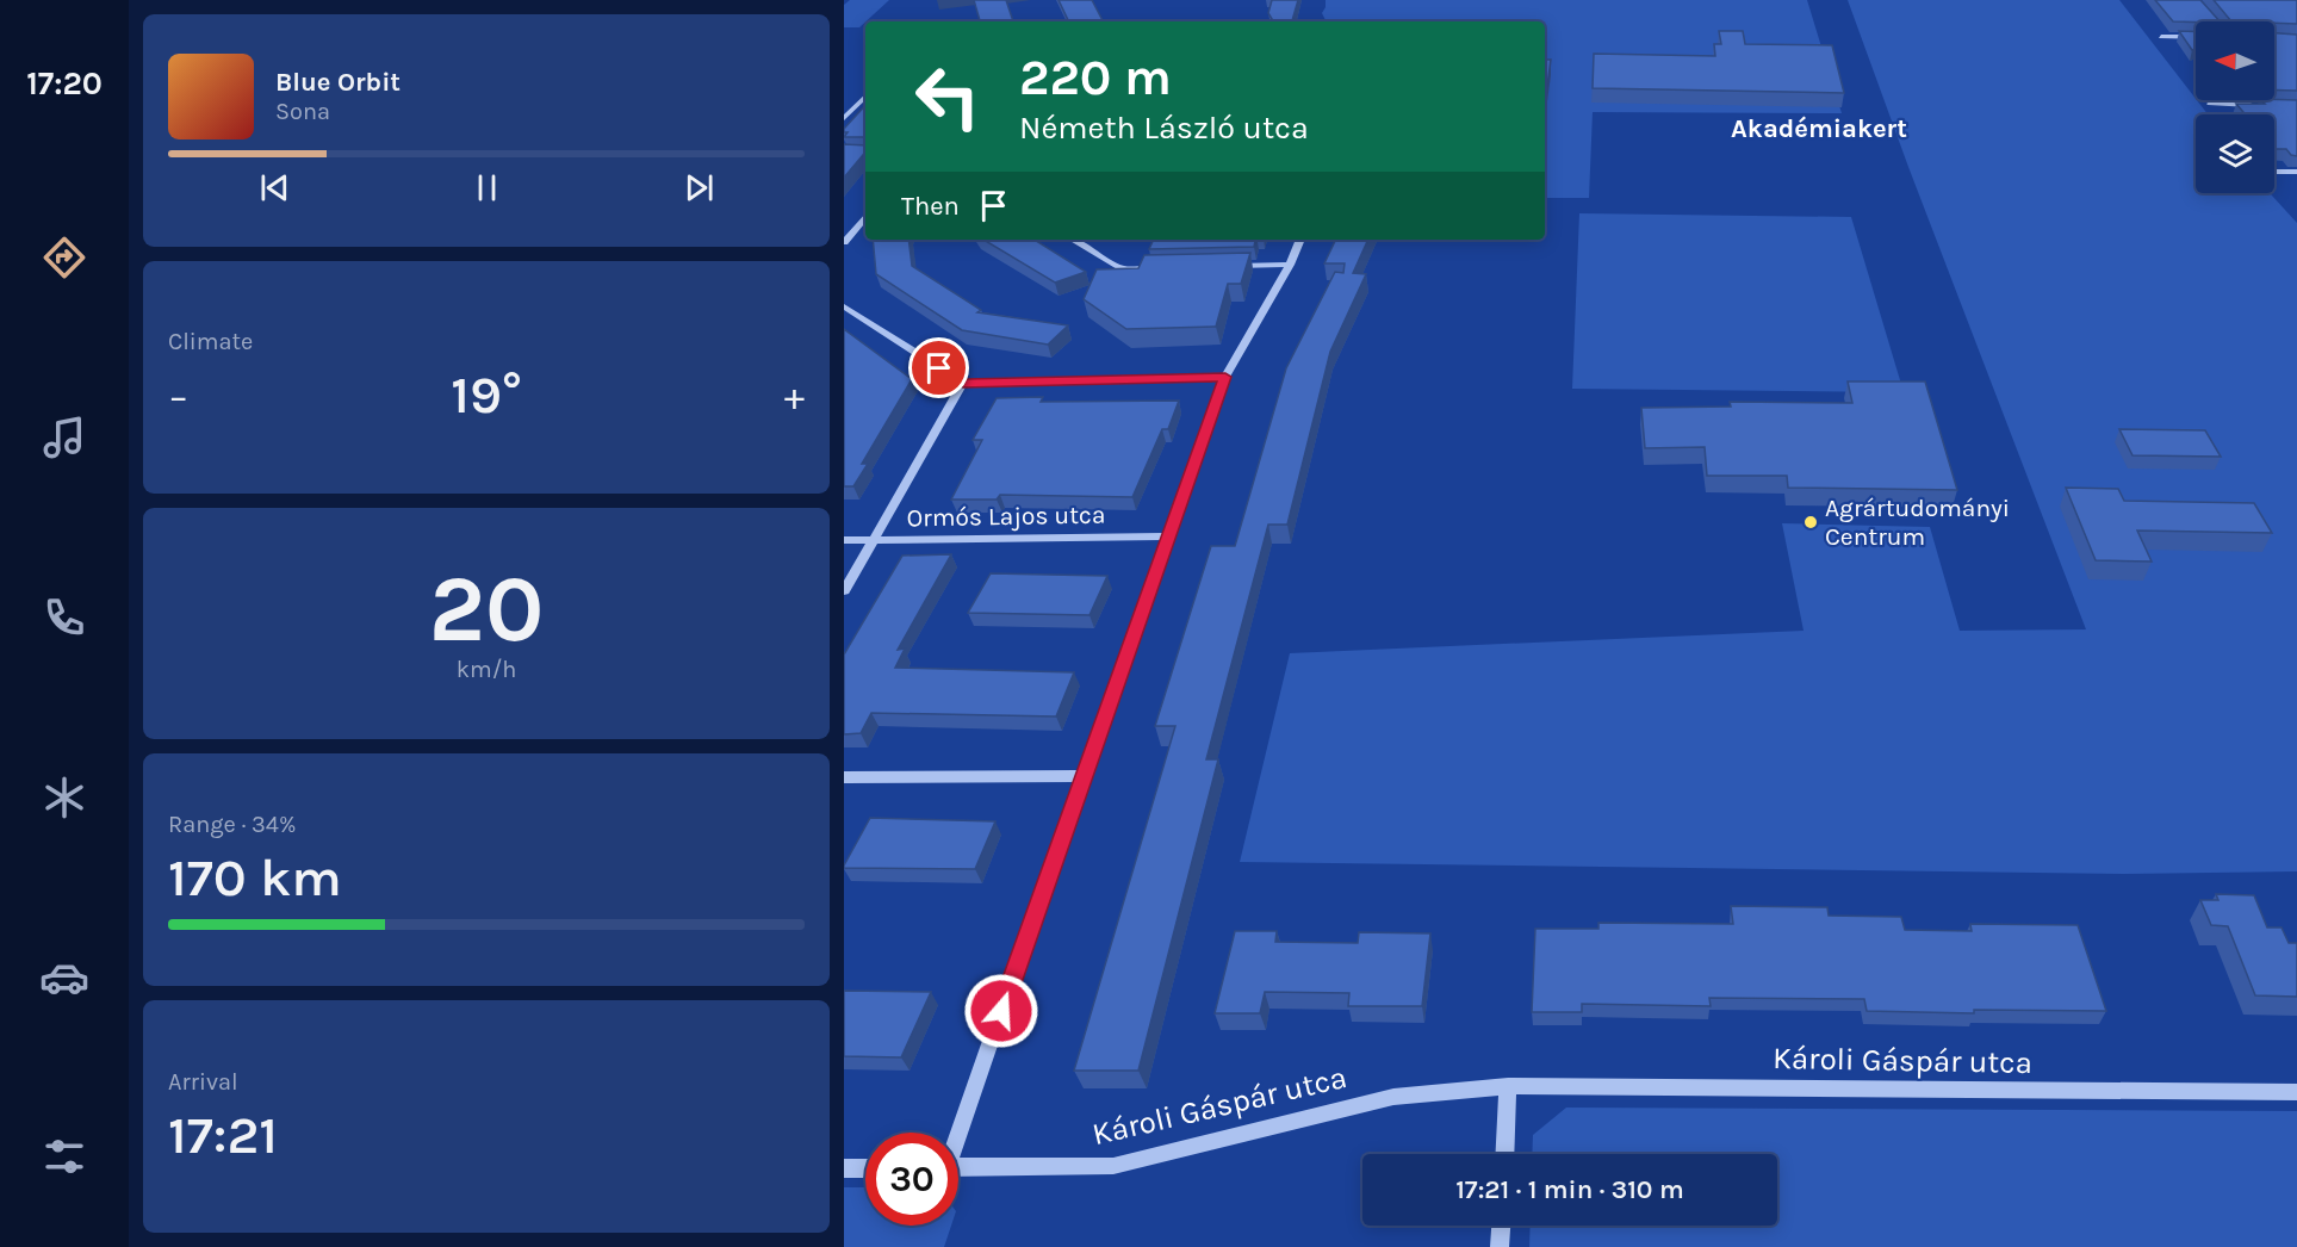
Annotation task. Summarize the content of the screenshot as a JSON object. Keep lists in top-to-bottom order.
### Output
{
  "streets": {
    "street": ["Ormós Lajos utca", "Károli Gáspár utca"]
  },
  "districts": ["Akadémiakert"],
  "places": ["Agrártudományi Centrum"],
  "north": "left",
  "page": {
    "tabs": "17:20",
    "turn": ["220 m", "Németh László utca"],
    "song": ["Blue Orbit", "Sona"],
    "then": "Then",
    "tile": [
      "Climate",
      ["20", "km/h"],
      ["Range · 34%", "170 km"],
      ["Arrival", "17:21"]
    ],
    "heat": ["−", "19°", "+"],
    "limit": "30",
    "trip": "17:21 · 1 min · 310 m"
  }
}
